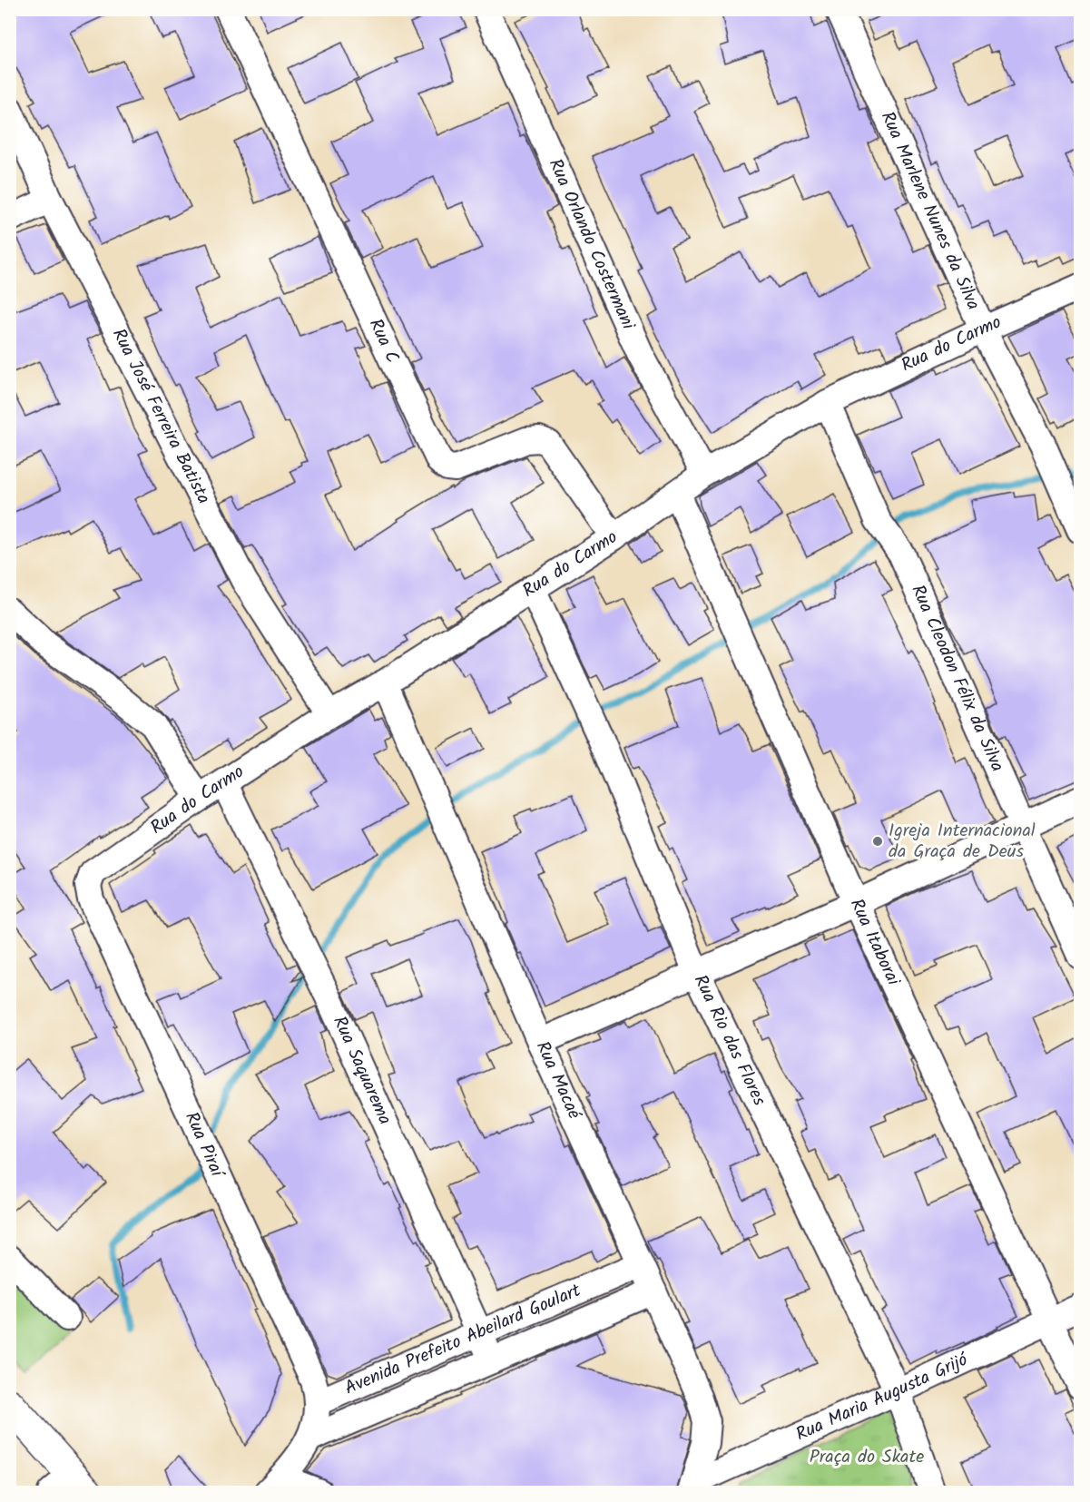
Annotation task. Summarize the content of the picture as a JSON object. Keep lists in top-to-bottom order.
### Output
{
  "streets": {
    "street": [
      "Rua Marlene Nunes da Silva",
      "Rua Orlando Costermani",
      "Rua C",
      "Rua do Carmo",
      "Rua José Ferreira Batista",
      "Rua Cleodon Félix da Silva",
      "Rua Itaborai",
      "Rua Rio das Flores",
      "Rua Saquarema",
      "Rua Macaé",
      "Rua Piraí",
      "Avenida Prefeito Abeilard Goulart",
      "Rua Maria Augusta Grijó"
    ]
  },
  "crossings": [
    ["Rua Marlene Nunes da Silva", "Rua do Carmo"],
    ["Rua Orlando Costermani", "Rua do Carmo"],
    ["Rua C", "Rua do Carmo"],
    ["Rua do Carmo", "Rua José Ferreira Batista"],
    ["Rua do Carmo", "Rua Cleodon Félix da Silva"],
    ["Rua do Carmo", "Rua Itaborai"],
    ["Rua do Carmo", "Rua Rio das Flores"],
    ["Rua do Carmo", "Rua Saquarema"],
    ["Rua do Carmo", "Rua Macaé"],
    ["Rua do Carmo", "Rua Piraí"],
    ["Rua Itaborai", "Rua Maria Augusta Grijó"],
    ["Rua Rio das Flores", "Rua Maria Augusta Grijó"],
    ["Rua Saquarema", "Avenida Prefeito Abeilard Goulart"],
    ["Rua Macaé", "Avenida Prefeito Abeilard Goulart"],
    ["Rua Macaé", "Rua Maria Augusta Grijó"],
    ["Rua Piraí", "Avenida Prefeito Abeilard Goulart"]
  ],
  "parks": ["Praça do Skate"],
  "places": ["Igreja Internacional da Graça de Deus"]
}
